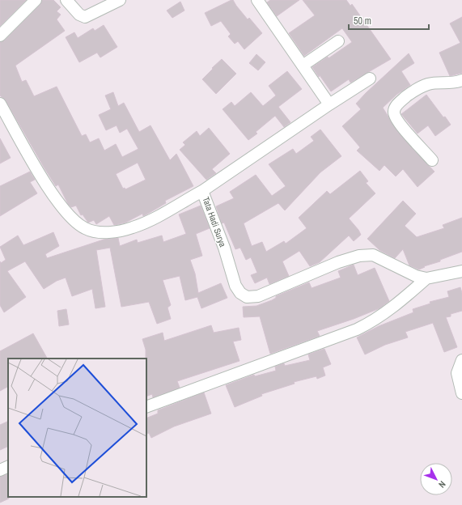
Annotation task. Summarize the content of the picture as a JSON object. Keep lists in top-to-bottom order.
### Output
{
  "streets": {
    "street": ["Tata Hadi Surya"]
  },
  "scale_bar": "50 m",
  "north": "bottom right"
}
